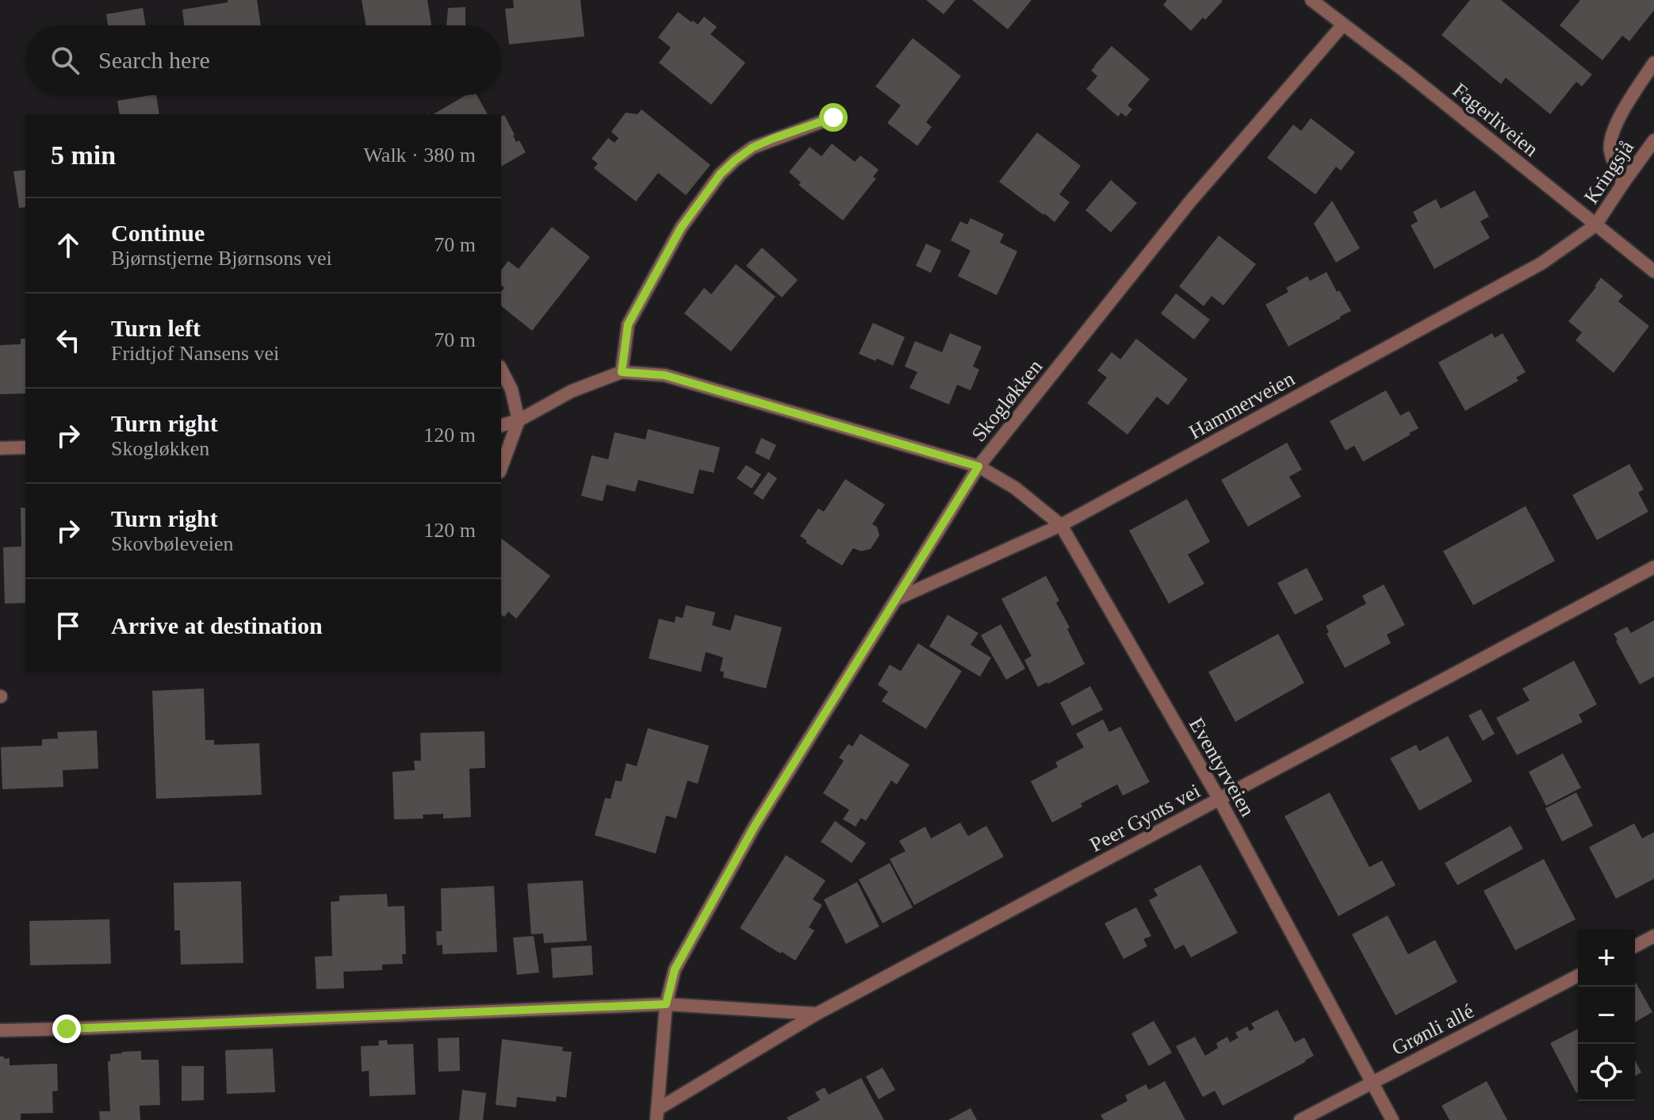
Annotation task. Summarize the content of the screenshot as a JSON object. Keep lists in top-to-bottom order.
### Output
{
  "streets": {
    "street": [
      "Fagerliveien",
      "Kringsjå",
      "Skogløkken",
      "Hammerveien",
      "Eventyrveien",
      "Peer Gynts vei",
      "Grønli allé"
    ]
  },
  "crossings": [
    ["Fagerliveien", "Kringsjå"],
    ["Fagerliveien", "Skogløkken"],
    ["Fagerliveien", "Hammerveien"],
    ["Kringsjå", "Hammerveien"],
    ["Skogløkken", "Hammerveien"],
    ["Skogløkken", "Eventyrveien"],
    ["Skogløkken", "Peer Gynts vei"],
    ["Hammerveien", "Eventyrveien"],
    ["Eventyrveien", "Peer Gynts vei"],
    ["Eventyrveien", "Grønli allé"]
  ],
  "page": {
    "search": "Search here",
    "heading": ["5 min", "Walk · 380 m"],
    "list": [
      ["Continue", "Bjørnstjerne Bjørnsons vei", "70 m"],
      ["Turn left", "Fridtjof Nansens vei", "70 m"],
      ["Turn right", "Skogløkken", "120 m"],
      ["Turn right", "Skovbøleveien", "120 m"],
      "Arrive at destination"
    ],
    "map_buttons": ["+", "−"]
  }
}
